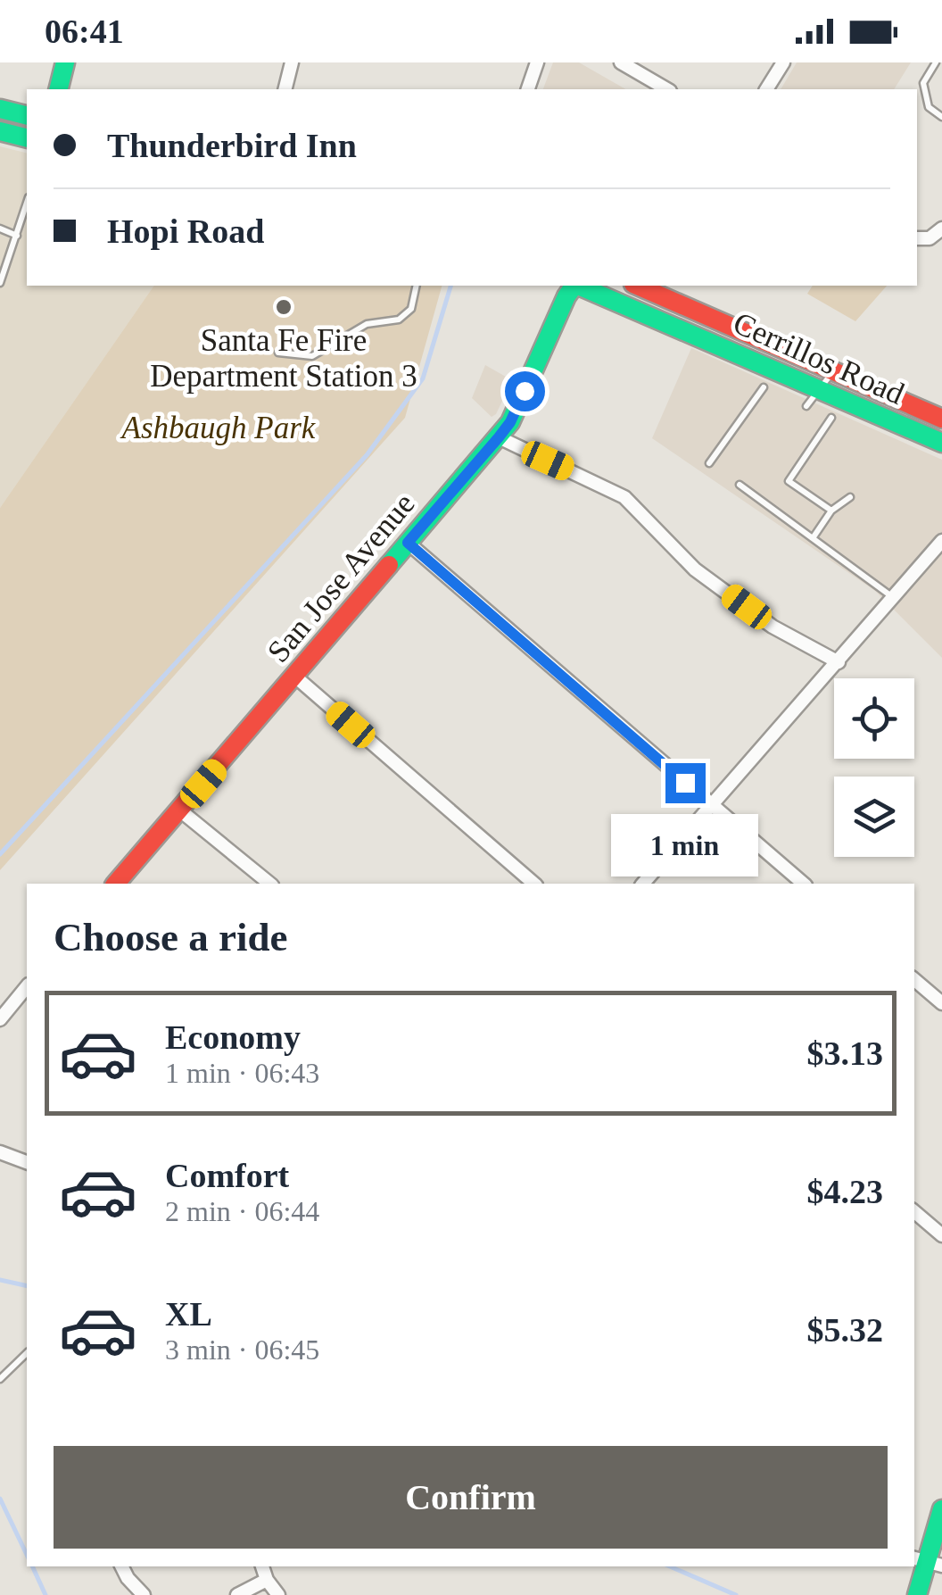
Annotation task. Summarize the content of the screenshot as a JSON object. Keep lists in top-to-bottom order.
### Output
{
  "streets": {
    "street": ["Cerrillos Road", "San Jose Avenue"]
  },
  "parks": ["Ashbaugh Park"],
  "places": ["Santa Fe Fire Department Station 3"],
  "page": {
    "status": "06:41",
    "banner": ["Thunderbird Inn", "Hopi Road"],
    "bubble": "1 min",
    "heading": "Choose a ride",
    "list": [
      {
        "name": "Economy",
        "note": "1 min · 06:43",
        "value": "$3.13"
      },
      {
        "name": "Comfort",
        "note": "2 min · 06:44",
        "value": "$4.23"
      },
      {
        "name": "XL",
        "note": "3 min · 06:45",
        "value": "$5.32"
      }
    ],
    "buttons": "Confirm"
  }
}
